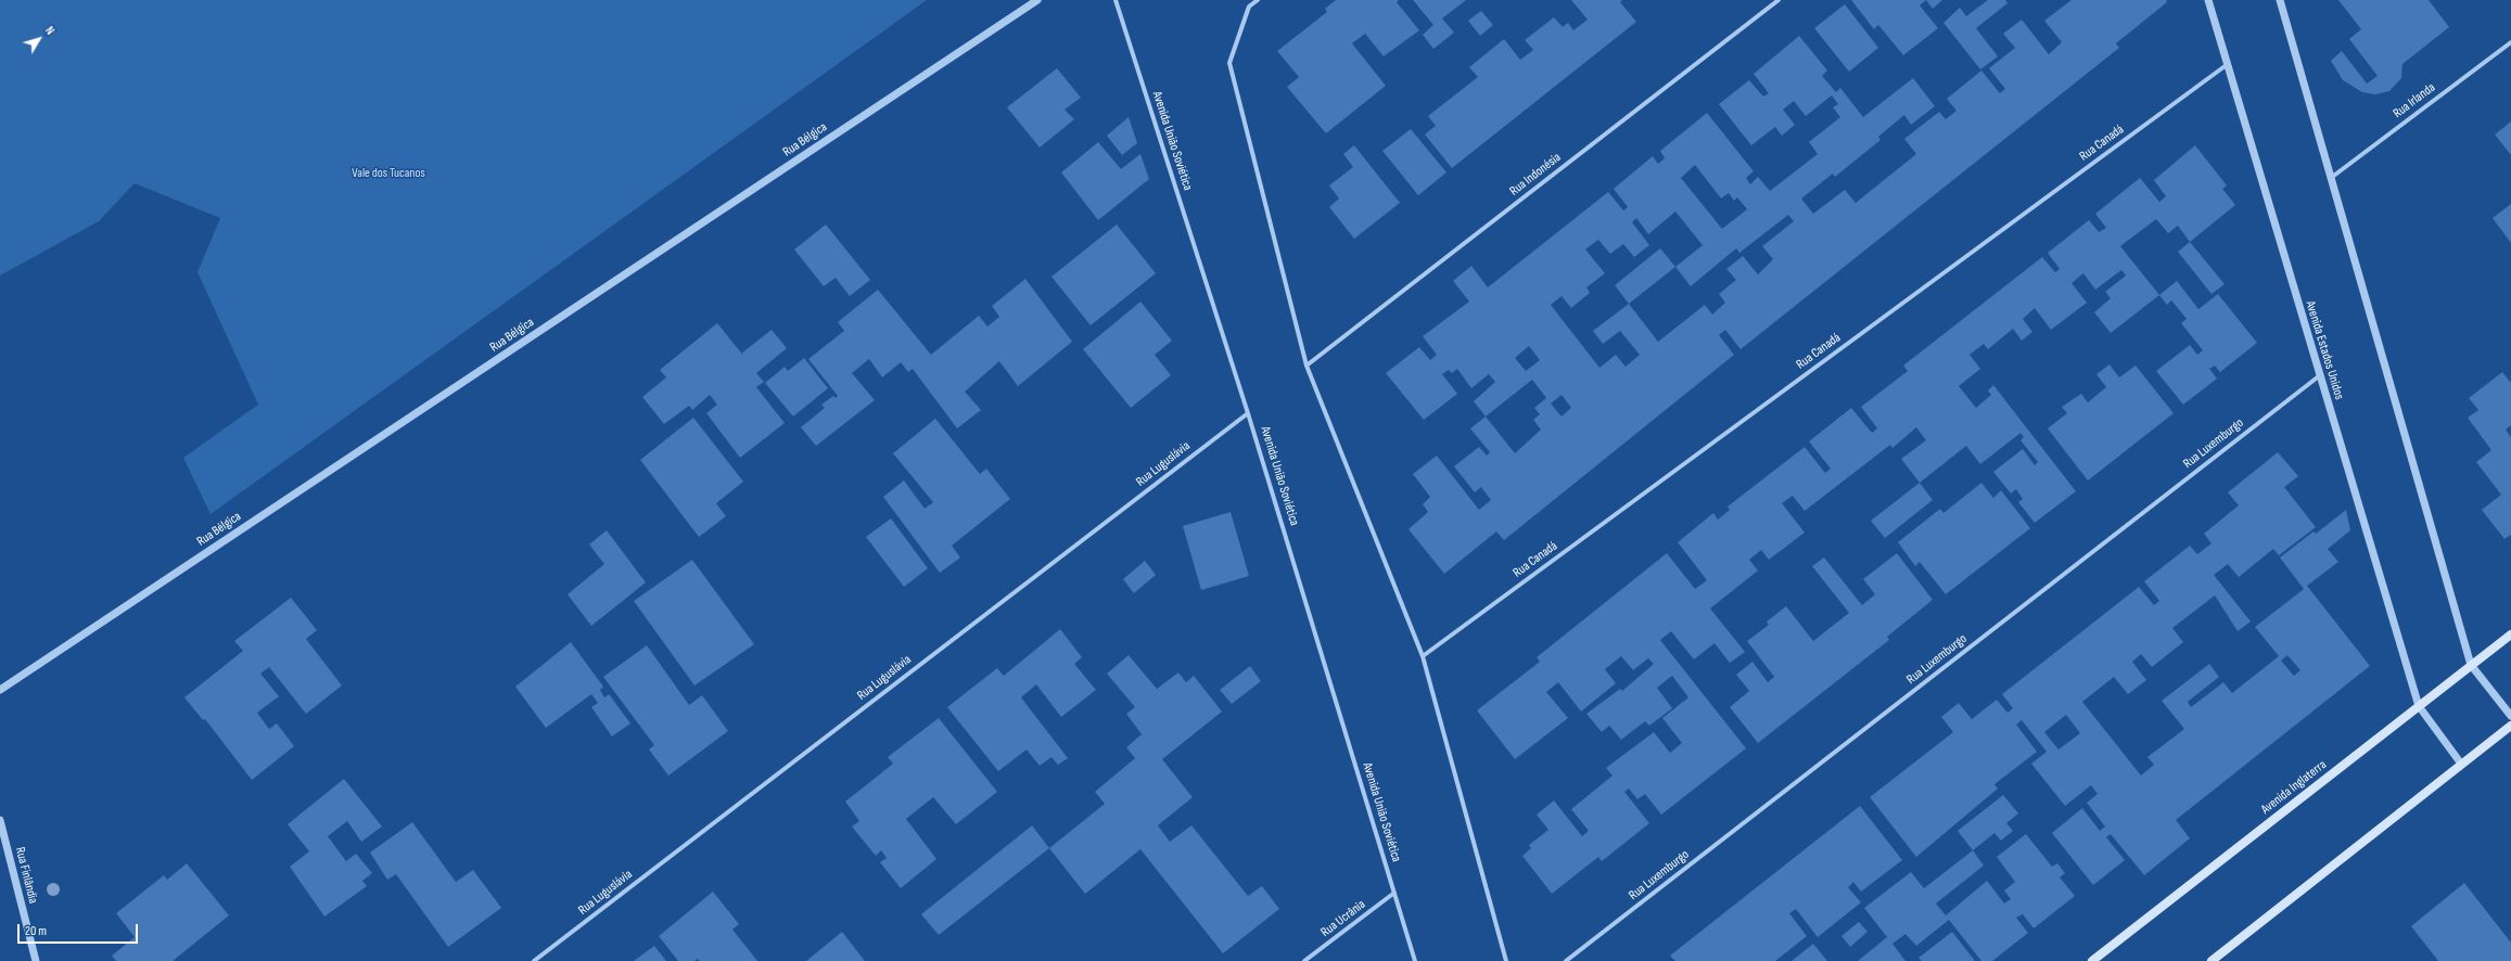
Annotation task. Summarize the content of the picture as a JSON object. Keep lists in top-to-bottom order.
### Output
{
  "streets": {
    "main road": ["Avenida Inglaterra"],
    "street": [
      "Rua Irlanda",
      "Rua Bélgica",
      "Avenida União Soviética",
      "Rua Canadá",
      "Rua Indonésia",
      "Avenida Estados Unidos",
      "Rua Luxemburgo",
      "Rua Luguslávia",
      "Rua Finlândia",
      "Rua Ucrânia"
    ]
  },
  "crossings": [
    ["Avenida União Soviética", "Rua Luguslávia"],
    ["Avenida União Soviética", "Rua Ucrânia"],
    ["Rua Canadá", "Avenida Estados Unidos"],
    ["Avenida Estados Unidos", "Rua Luxemburgo"],
    ["Avenida Estados Unidos", "Avenida Inglaterra"]
  ],
  "parks": ["Vale dos Tucanos"],
  "scale_bar": "20 m",
  "north": "top right"
}
